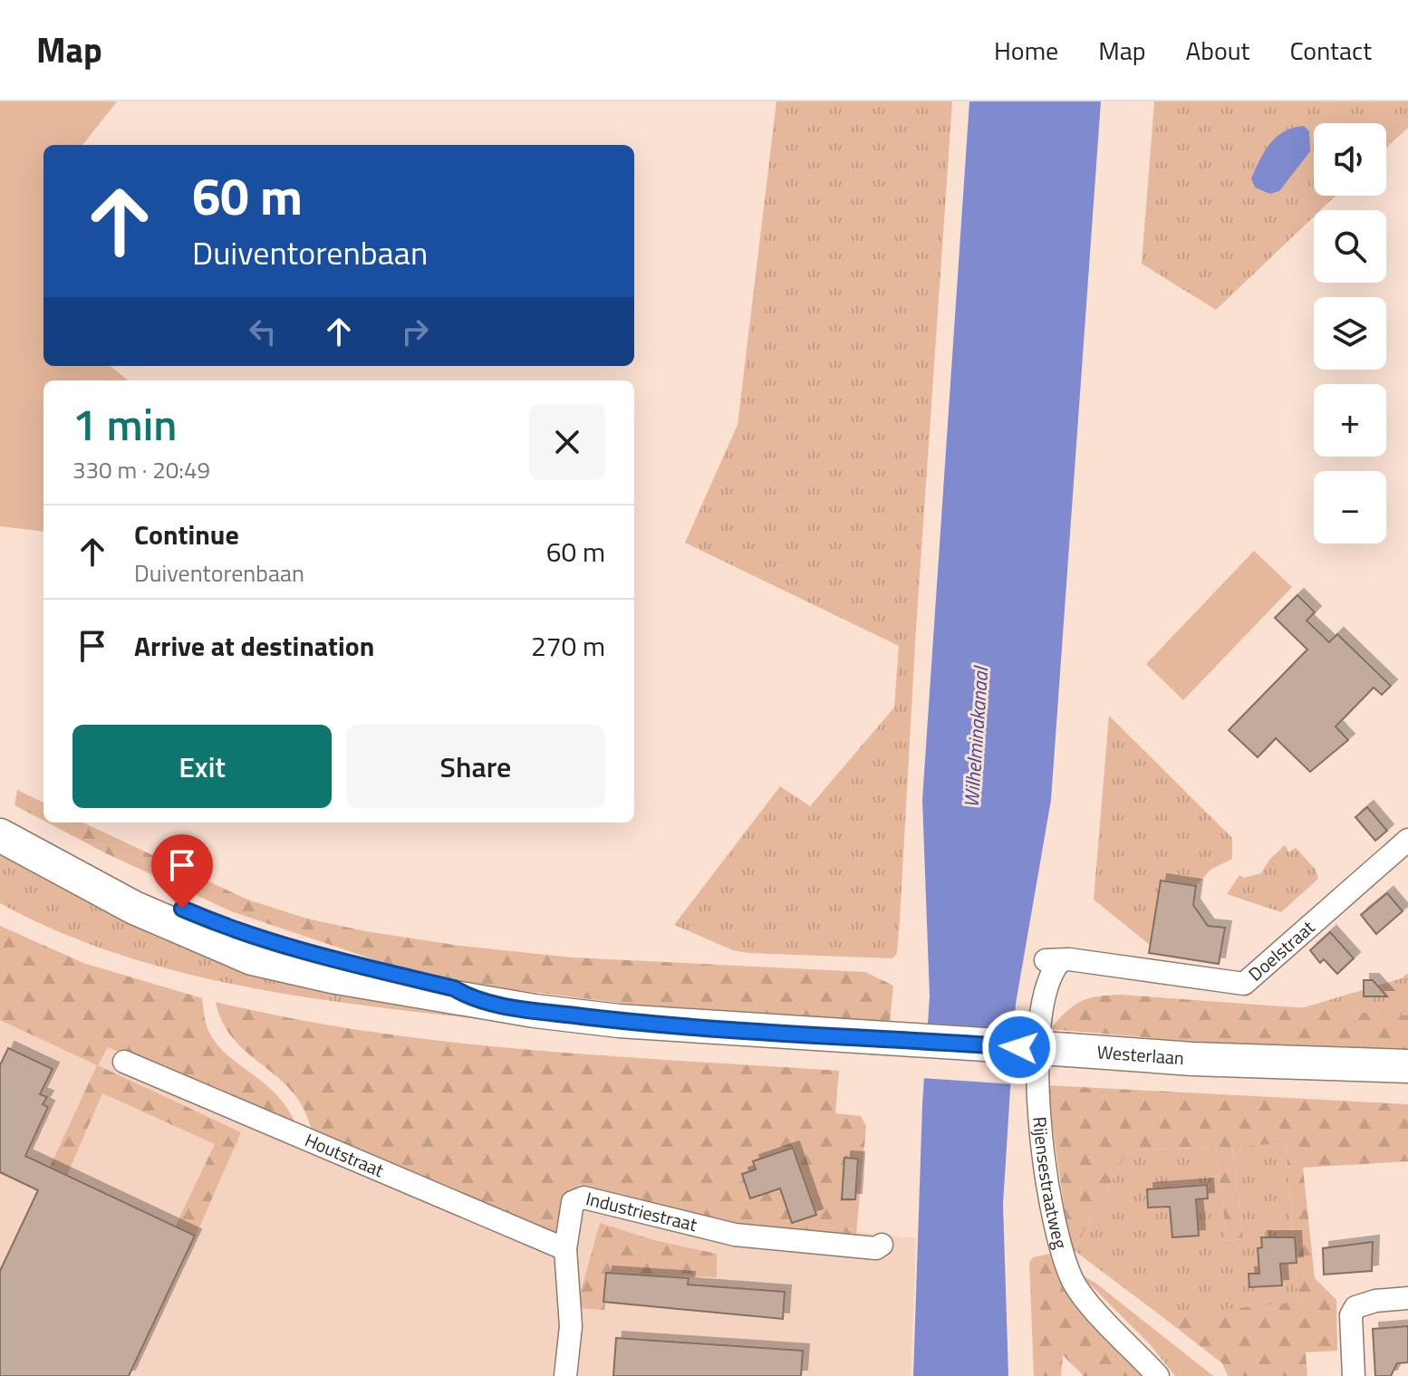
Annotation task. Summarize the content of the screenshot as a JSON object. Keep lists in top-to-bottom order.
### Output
{
  "streets": {
    "main road": ["Westerlaan"],
    "street": [
      "Doelstraat",
      "Houtstraat",
      "Rijensestraatweg",
      "Industriestraat"
    ]
  },
  "crossings": [
    ["Doelstraat", "Rijensestraatweg"],
    ["Houtstraat", "Industriestraat"]
  ],
  "water": ["Wilhelminakanaal"],
  "page": {
    "header": "Map",
    "nav": [
      "Home",
      "Map",
      "About",
      "Contact"
    ],
    "map_buttons": ["+", "−"],
    "turn": ["60 m", "Duiventorenbaan"],
    "heading": ["1 min", "330 m · 20:49"],
    "list": [
      {
        "name": "Continue",
        "note": "Duiventorenbaan",
        "value": "60 m"
      },
      {
        "name": "Arrive at destination",
        "value": "270 m"
      }
    ],
    "buttons": ["Exit", "Share"]
  }
}
